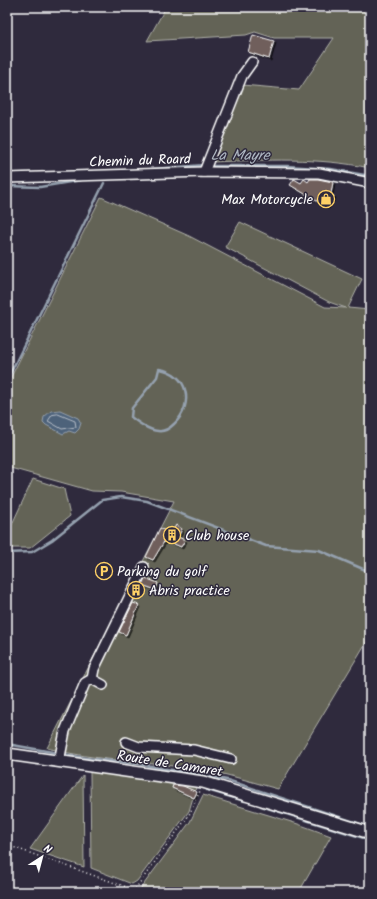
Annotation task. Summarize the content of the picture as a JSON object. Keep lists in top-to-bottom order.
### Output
{
  "streets": {
    "main road": ["Route de Camaret"],
    "street": ["Chemin du Roard"]
  },
  "water": ["La Mayre"],
  "places": {
    "shop": ["Max Motorcycle"],
    "building": ["Club house", "Abris practice"],
    "parking": ["Parking du golf"]
  },
  "north": "top right"
}
